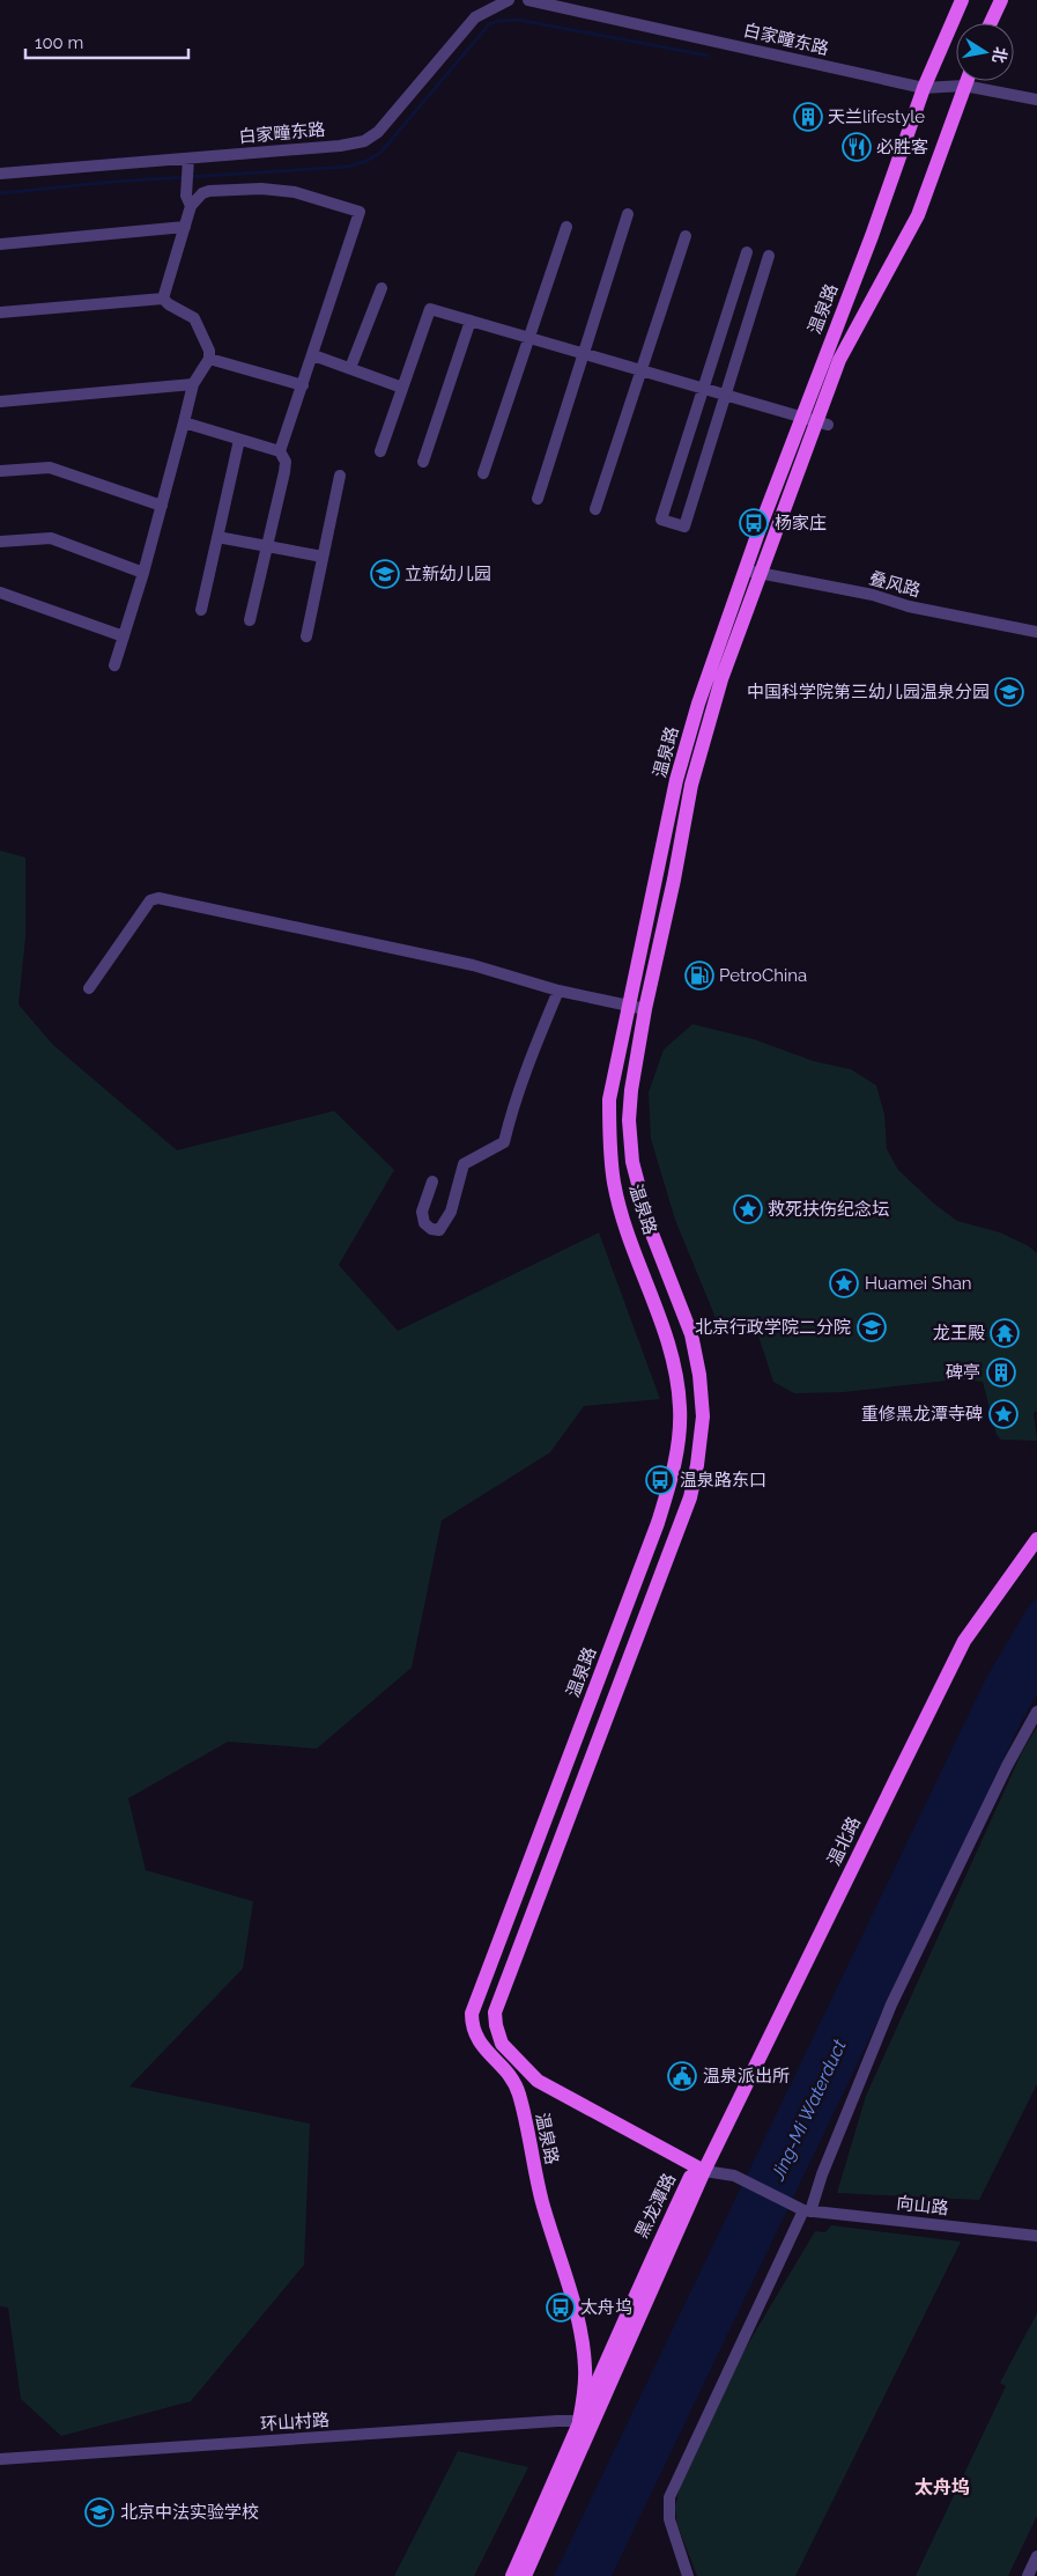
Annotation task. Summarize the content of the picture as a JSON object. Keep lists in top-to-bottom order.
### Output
{
  "streets": {
    "main road": ["温泉路", "温北路", "黑龙潭路"],
    "street": [
      "白家疃东路",
      "叠风路",
      "向山路",
      "环山村路"
    ]
  },
  "crossings": [
    ["白家疃东路", "温泉路"],
    ["温泉路", "叠风路"],
    ["温泉路", "温北路"],
    ["温泉路", "黑龙潭路"],
    ["温泉路", "环山村路"],
    ["温北路", "黑龙潭路"],
    ["黑龙潭路", "环山村路"]
  ],
  "districts": ["太舟坞"],
  "water": ["Jing-Mi Waterduct"],
  "places": {
    "building": ["天兰lifestyle", "碑亭"],
    "restaurant": ["必胜客"],
    "bus stop": ["杨家庄", "温泉路东口", "太舟坞"],
    "school or university": [
      "立新幼儿园",
      "中国科学院第三幼儿园温泉分园",
      "北京行政学院二分院",
      "北京中法实验学校"
    ],
    "fuel station": ["PetroChina"],
    "place": ["救死扶伤纪念坛", "Huamei Shan", "重修黑龙潭寺碑"],
    "temple": ["龙王殿"],
    "public building": ["温泉派出所"]
  },
  "scale_bar": "100 m",
  "north": "right"
}
